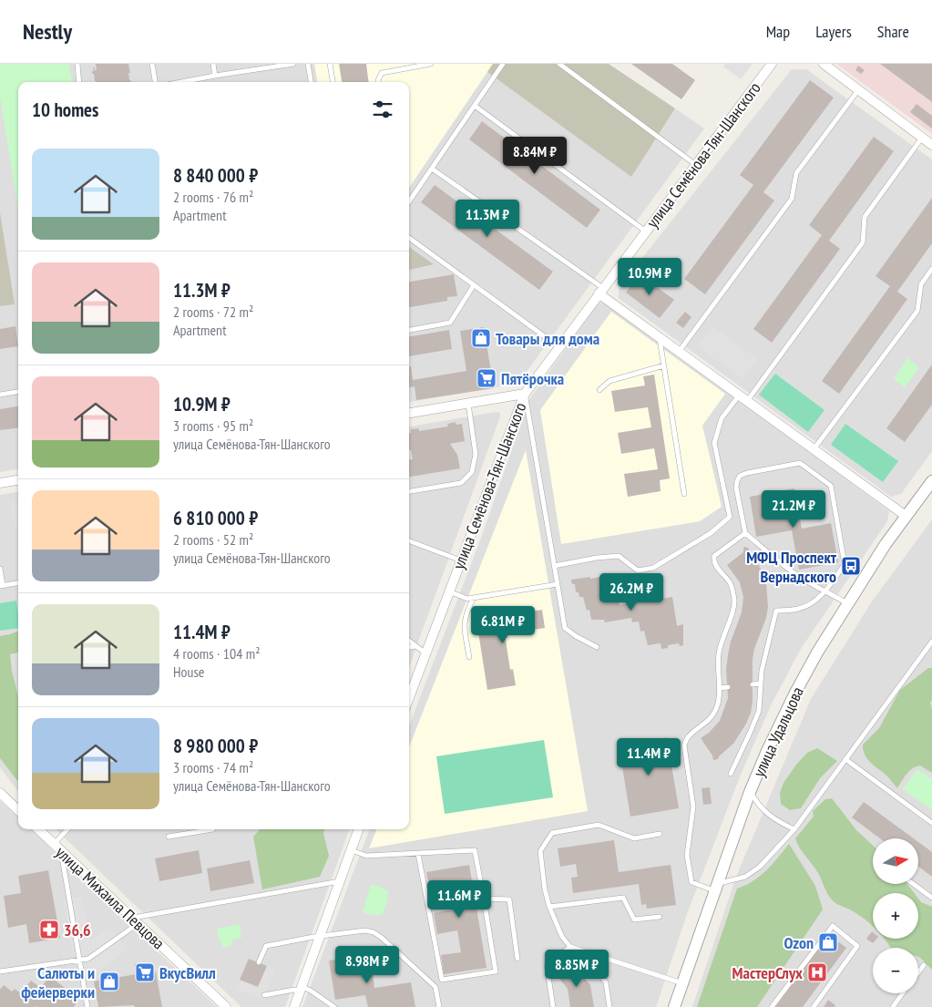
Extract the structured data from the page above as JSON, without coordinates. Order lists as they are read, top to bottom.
{
  "streets": {
    "street": ["улица Семёнова-Тян-Шанского", "улица Удальцова", "улица Михаила Певцова"]
  },
  "places": {
    "shop": ["Товары для дома", "Ozon", "Салюты и фейерверки"],
    "supermarket": ["Пятёрочка", "ВкусВилл"],
    "bus stop": ["МФЦ Проспект Вернадского"],
    "pharmacy": ["36,6"],
    "hospital": ["МастерСлух"]
  },
  "north": "right",
  "page": {
    "header": "Nestly",
    "nav": ["Map", "Layers", "Share"],
    "heading": "10 homes",
    "price": [
      "8.84M ₽",
      "11.3M ₽",
      "10.9M ₽",
      "21.2M ₽",
      "26.2M ₽",
      "6.81M ₽",
      "11.4M ₽",
      "11.6M ₽",
      "8.98M ₽",
      "8.85M ₽"
    ],
    "list": [
      {
        "name": "8 840 000 ₽",
        "note": "2 rooms · 76 m² · Apartment"
      },
      {
        "name": "11.3M ₽",
        "note": "2 rooms · 72 m² · Apartment"
      },
      {
        "name": "10.9M ₽",
        "note": "3 rooms · 95 m² · улица Семёнова-Тян-Шанского"
      },
      {
        "name": "6 810 000 ₽",
        "note": "2 rooms · 52 m² · улица Семёнова-Тян-Шанского"
      },
      {
        "name": "11.4M ₽",
        "note": "4 rooms · 104 m² · House"
      },
      {
        "name": "8 980 000 ₽",
        "note": "3 rooms · 74 m² · улица Семёнова-Тян-Шанского"
      }
    ],
    "map_buttons": ["+", "−"]
  }
}
